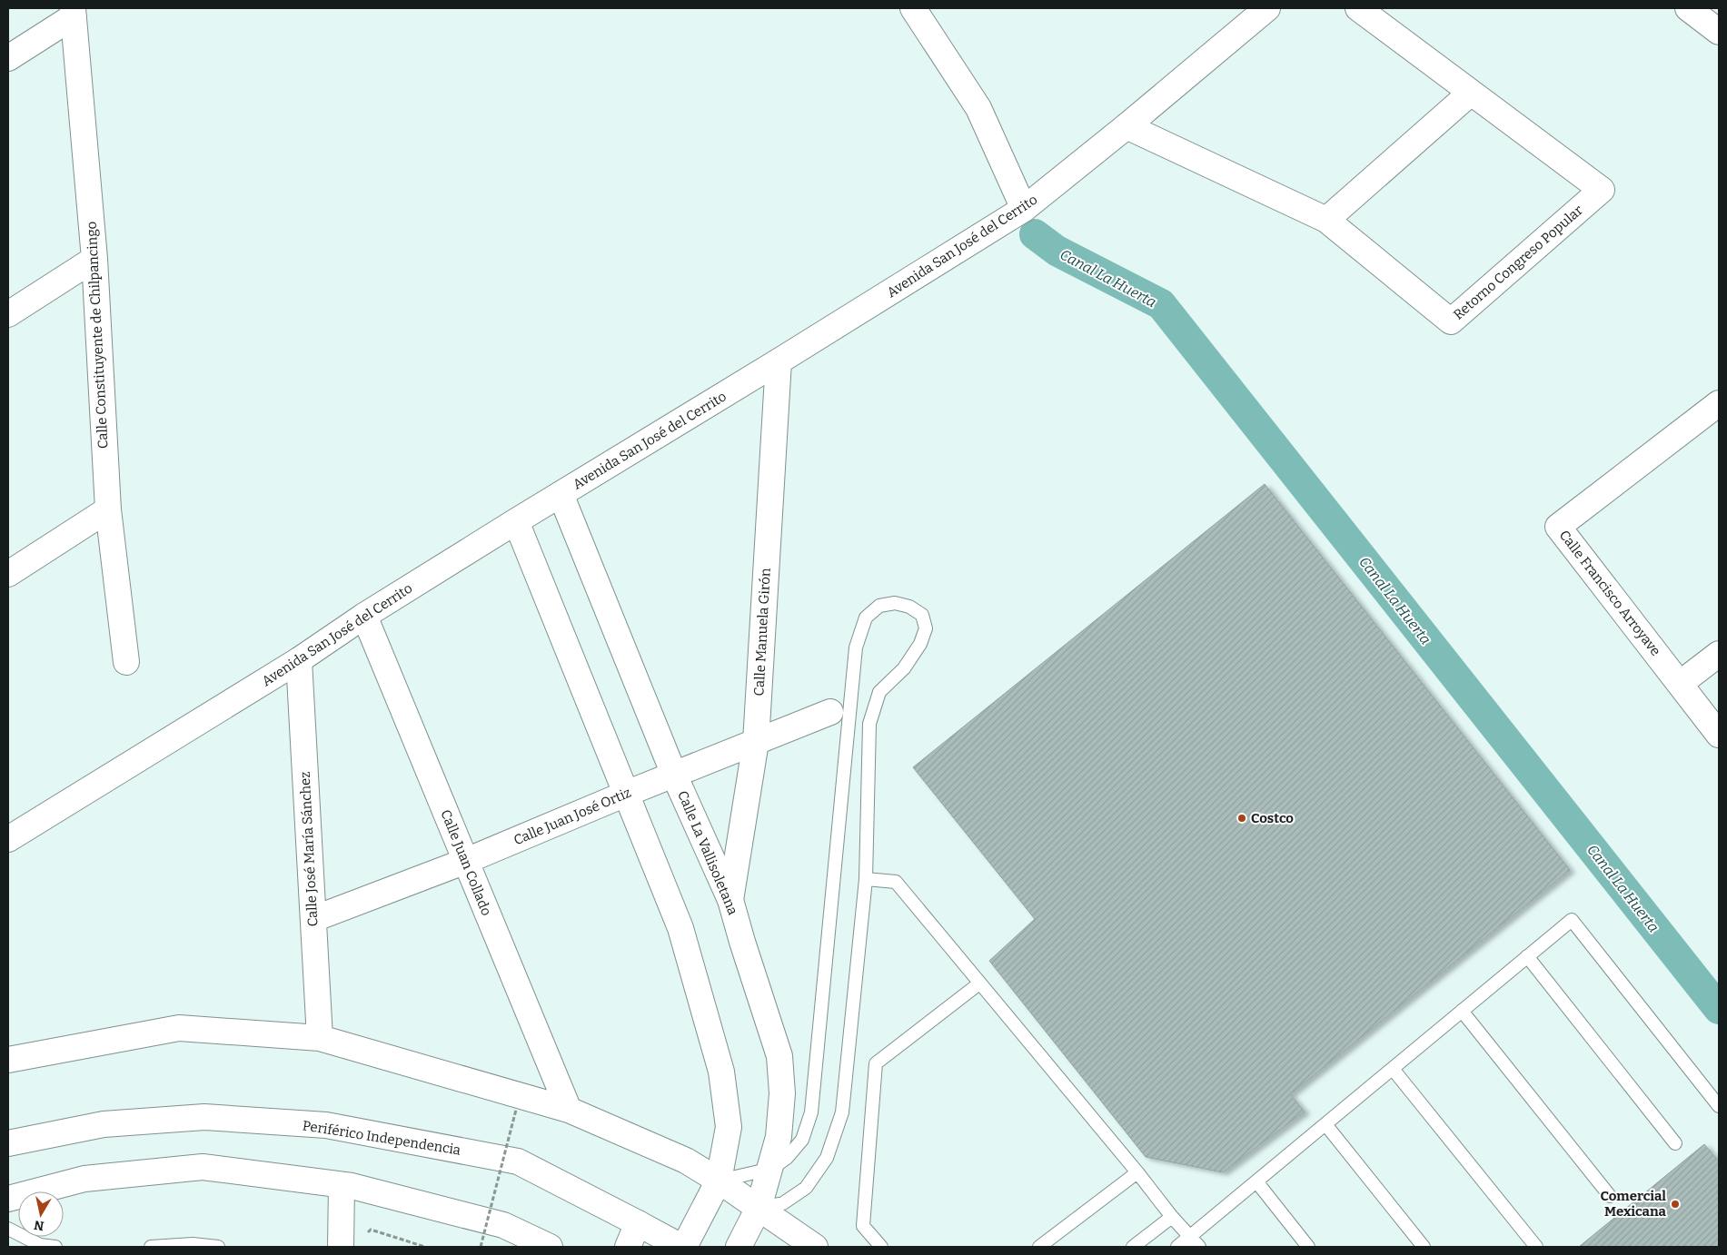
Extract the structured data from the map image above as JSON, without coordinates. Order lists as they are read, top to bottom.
{
  "streets": {
    "main road": [
      "Avenida San José del Cerrito",
      "Retorno Congreso Popular",
      "Calle Constituyente de Chilpancingo",
      "Calle Francisco Arroyave",
      "Calle Manuela Girón",
      "Calle Juan José Ortiz",
      "Calle José María Sánchez",
      "Calle La Vallisoletana",
      "Calle Juan Collado",
      "Periférico Independencia"
    ]
  },
  "crossings": [
    ["Avenida San José del Cerrito", "Retorno Congreso Popular"],
    ["Avenida San José del Cerrito", "Calle Manuela Girón"],
    ["Avenida San José del Cerrito", "Calle José María Sánchez"],
    ["Avenida San José del Cerrito", "Calle La Vallisoletana"],
    ["Avenida San José del Cerrito", "Calle Juan Collado"],
    ["Calle Manuela Girón", "Calle Juan José Ortiz"],
    ["Calle Manuela Girón", "Calle La Vallisoletana"],
    ["Calle Juan José Ortiz", "Calle José María Sánchez"],
    ["Calle Juan José Ortiz", "Calle La Vallisoletana"],
    ["Calle Juan José Ortiz", "Calle Juan Collado"]
  ],
  "water": ["Canal La Huerta"],
  "places": ["Costco", "Comercial Mexicana"],
  "north": "bottom"
}
